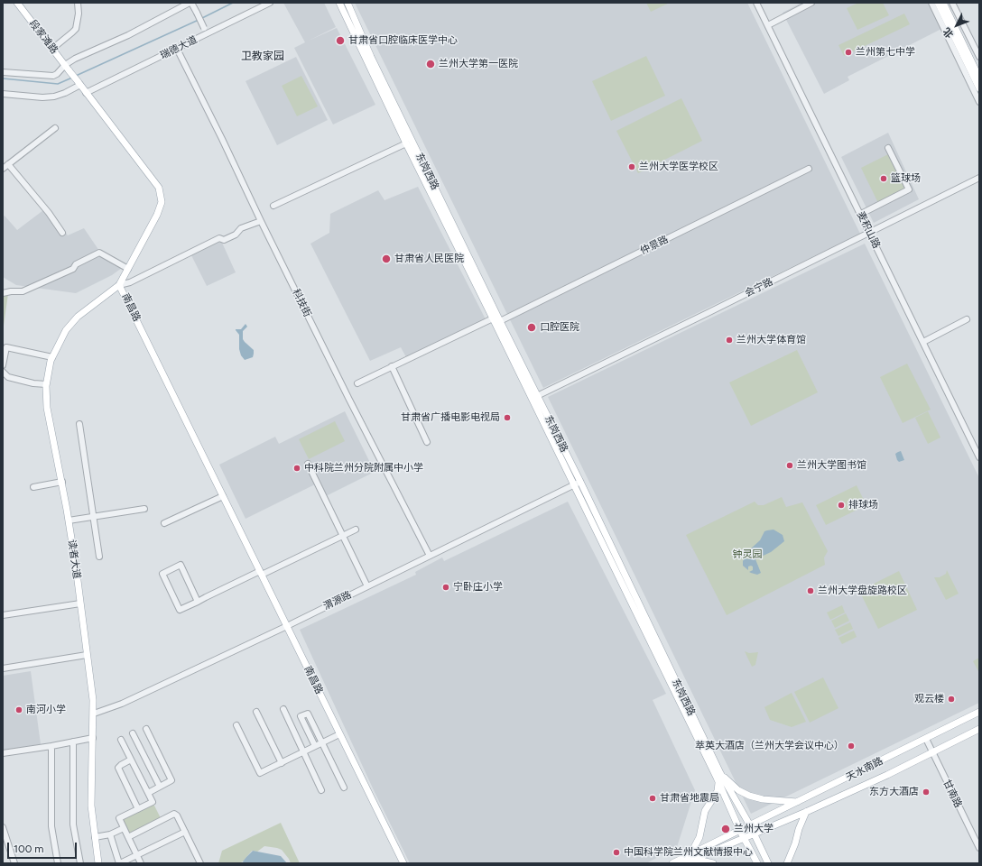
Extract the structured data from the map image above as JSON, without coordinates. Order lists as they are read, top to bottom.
{
  "streets": {
    "main road": [
      "段家滩路",
      "东岗西路",
      "南昌路",
      "读者大道",
      "天水南路"
    ],
    "street": [
      "瑞德大道",
      "麦积山路",
      "仲景路",
      "会宁路",
      "科技街",
      "渭源路",
      "甘南路"
    ]
  },
  "crossings": [
    ["段家滩路", "南昌路"],
    ["瑞德大道", "科技街"],
    ["瑞德大道", "南昌路"],
    ["东岗西路", "仲景路"],
    ["东岗西路", "会宁路"],
    ["东岗西路", "渭源路"],
    ["东岗西路", "天水南路"],
    ["麦积山路", "会宁路"],
    ["科技街", "渭源路"],
    ["南昌路", "读者大道"],
    ["南昌路", "渭源路"],
    ["读者大道", "渭源路"],
    ["天水南路", "甘南路"]
  ],
  "districts": ["卫教家园"],
  "parks": ["钟灵园"],
  "places": [
    "甘肃省口腔临床医学中心",
    "兰州第七中学",
    "兰州大学第一医院",
    "兰州大学医学校区",
    "篮球场",
    "甘肃省人民医院",
    "口腔医院",
    "兰州大学体育馆",
    "甘肃省广播电影电视局",
    "兰州大学图书馆",
    "中科院兰州分院附属中小学",
    "排球场",
    "宁卧庄小学",
    "兰州大学盘旋路校区",
    "观云楼",
    "南河小学",
    "萃英大酒店（兰州大学会议中心）",
    "东方大酒店",
    "甘肃省地震局",
    "兰州大学",
    "中国科学院兰州文献情报中心"
  ],
  "scale_bar": "100 m",
  "north": "bottom left"
}
